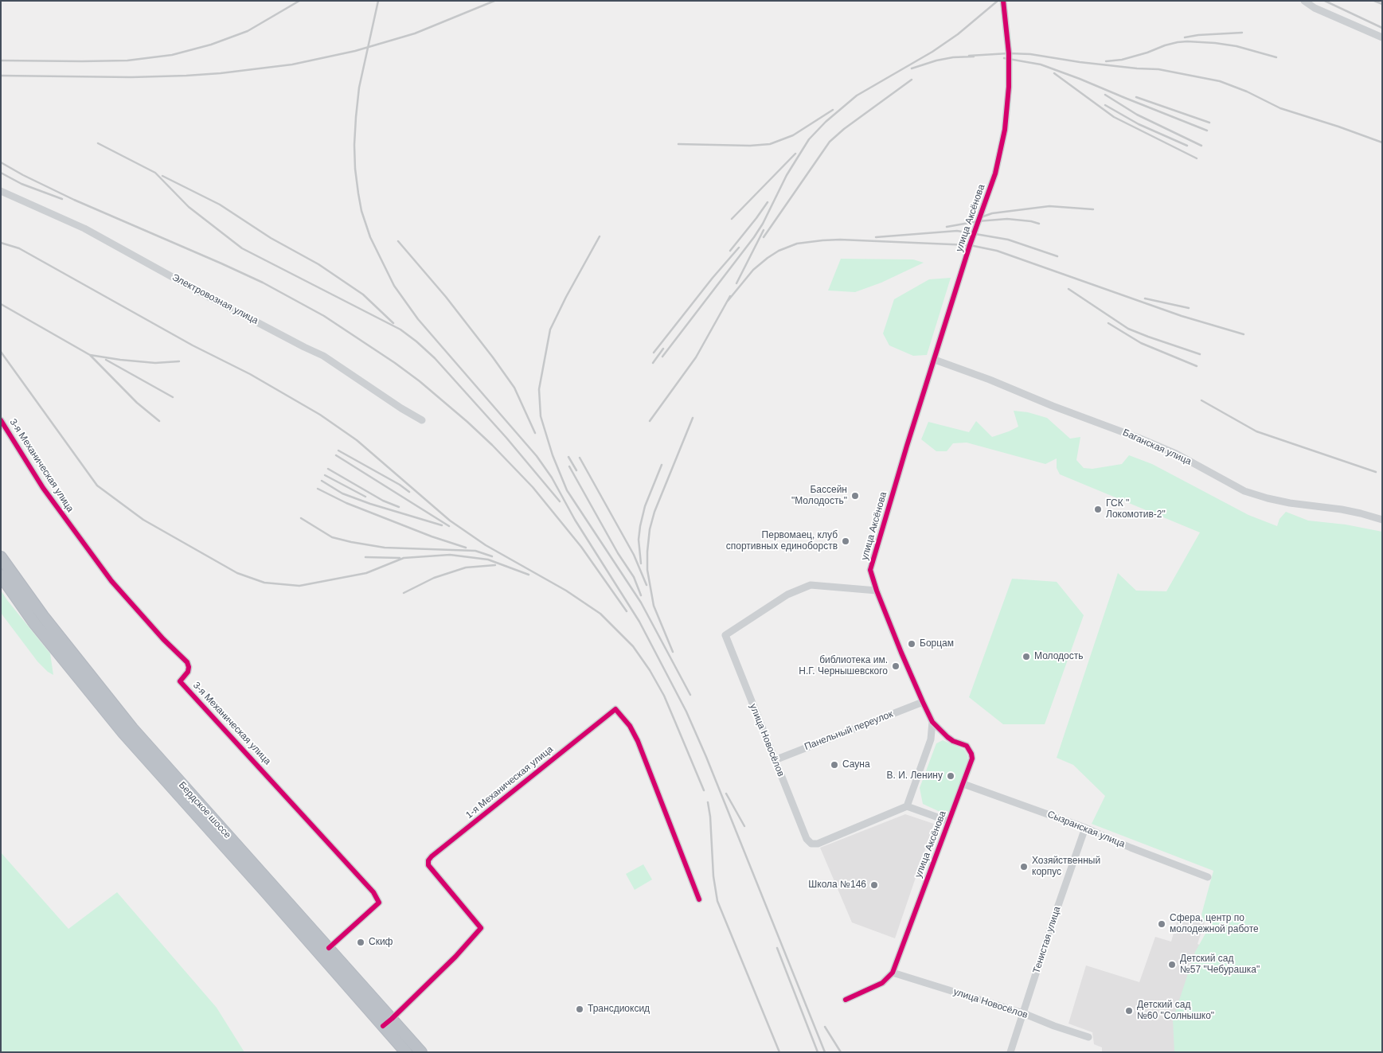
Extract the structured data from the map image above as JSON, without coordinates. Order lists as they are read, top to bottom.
{
  "streets": {
    "highway": ["Бердское шоссе"],
    "street": [
      "улица Аксёнова",
      "Электровозная улица",
      "Баганская улица",
      "3-я Механическая улица",
      "Панельный переулок",
      "улица Новосёлов",
      "1-я Механическая улица",
      "Сызранская улица",
      "Тенистая улица"
    ]
  },
  "crossings": [
    ["улица Аксёнова", "Баганская улица"],
    ["улица Аксёнова", "Панельный переулок"],
    ["улица Аксёнова", "улица Новосёлов"],
    ["улица Аксёнова", "Сызранская улица"],
    ["3-я Механическая улица", "Бердское шоссе"],
    ["Панельный переулок", "улица Новосёлов"],
    ["улица Новосёлов", "Тенистая улица"],
    ["1-я Механическая улица", "Бердское шоссе"],
    ["Сызранская улица", "Тенистая улица"]
  ],
  "places": [
    "Бассейн \"Молодость\"",
    "ГСК \" Локомотив-2\"",
    "Первомаец, клуб спортивных единоборств",
    "Борцам",
    "Молодость",
    "библиотека им. Н.Г. Чернышевского",
    "Сауна",
    "В. И. Ленину",
    "Хозяйственный корпус",
    "Школа №146",
    "Сфера, центр по молодежной работе",
    "Скиф",
    "Детский сад №57 \"Чебурашка\"",
    "Трансдиоксид",
    "Детский сад №60 \"Солнышко\""
  ]
}
